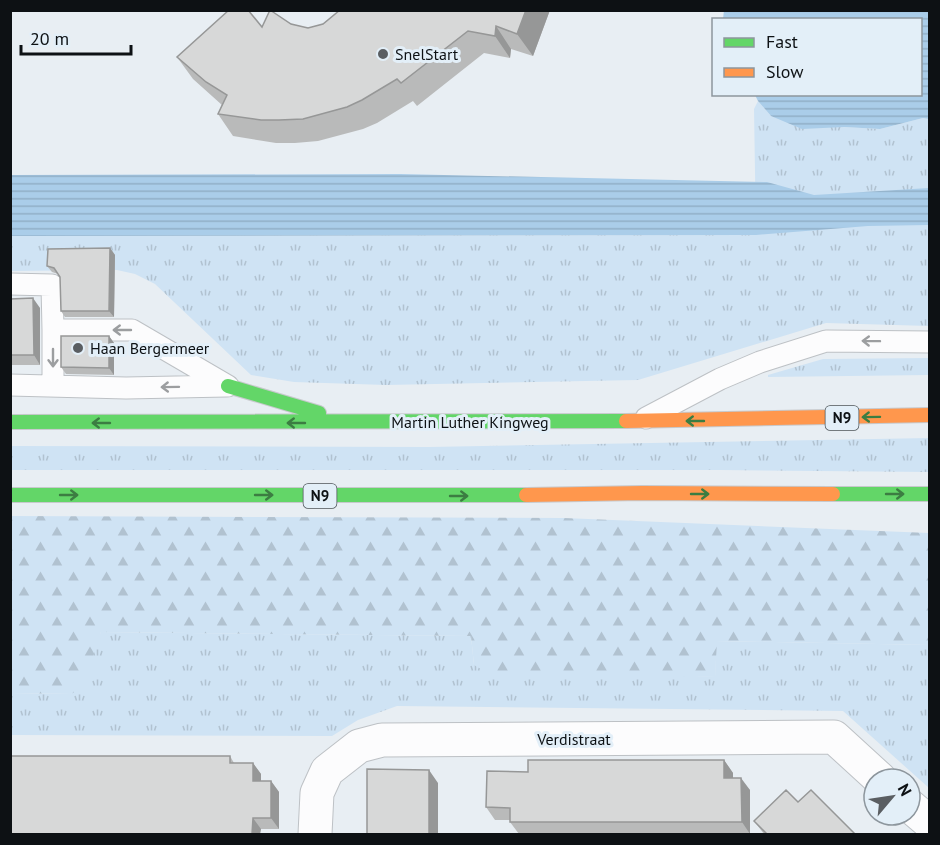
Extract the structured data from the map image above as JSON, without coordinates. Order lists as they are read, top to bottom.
{
  "streets": {
    "highway": ["N9", "Martin Luther Kingweg"],
    "street": ["Verdistraat"]
  },
  "crossings": [
    ["N9", "Martin Luther Kingweg"]
  ],
  "places": ["SnelStart", "Haan Bergermeer"],
  "legend": ["Fast", "Slow"],
  "scale_bar": "20 m",
  "north": "top right"
}
